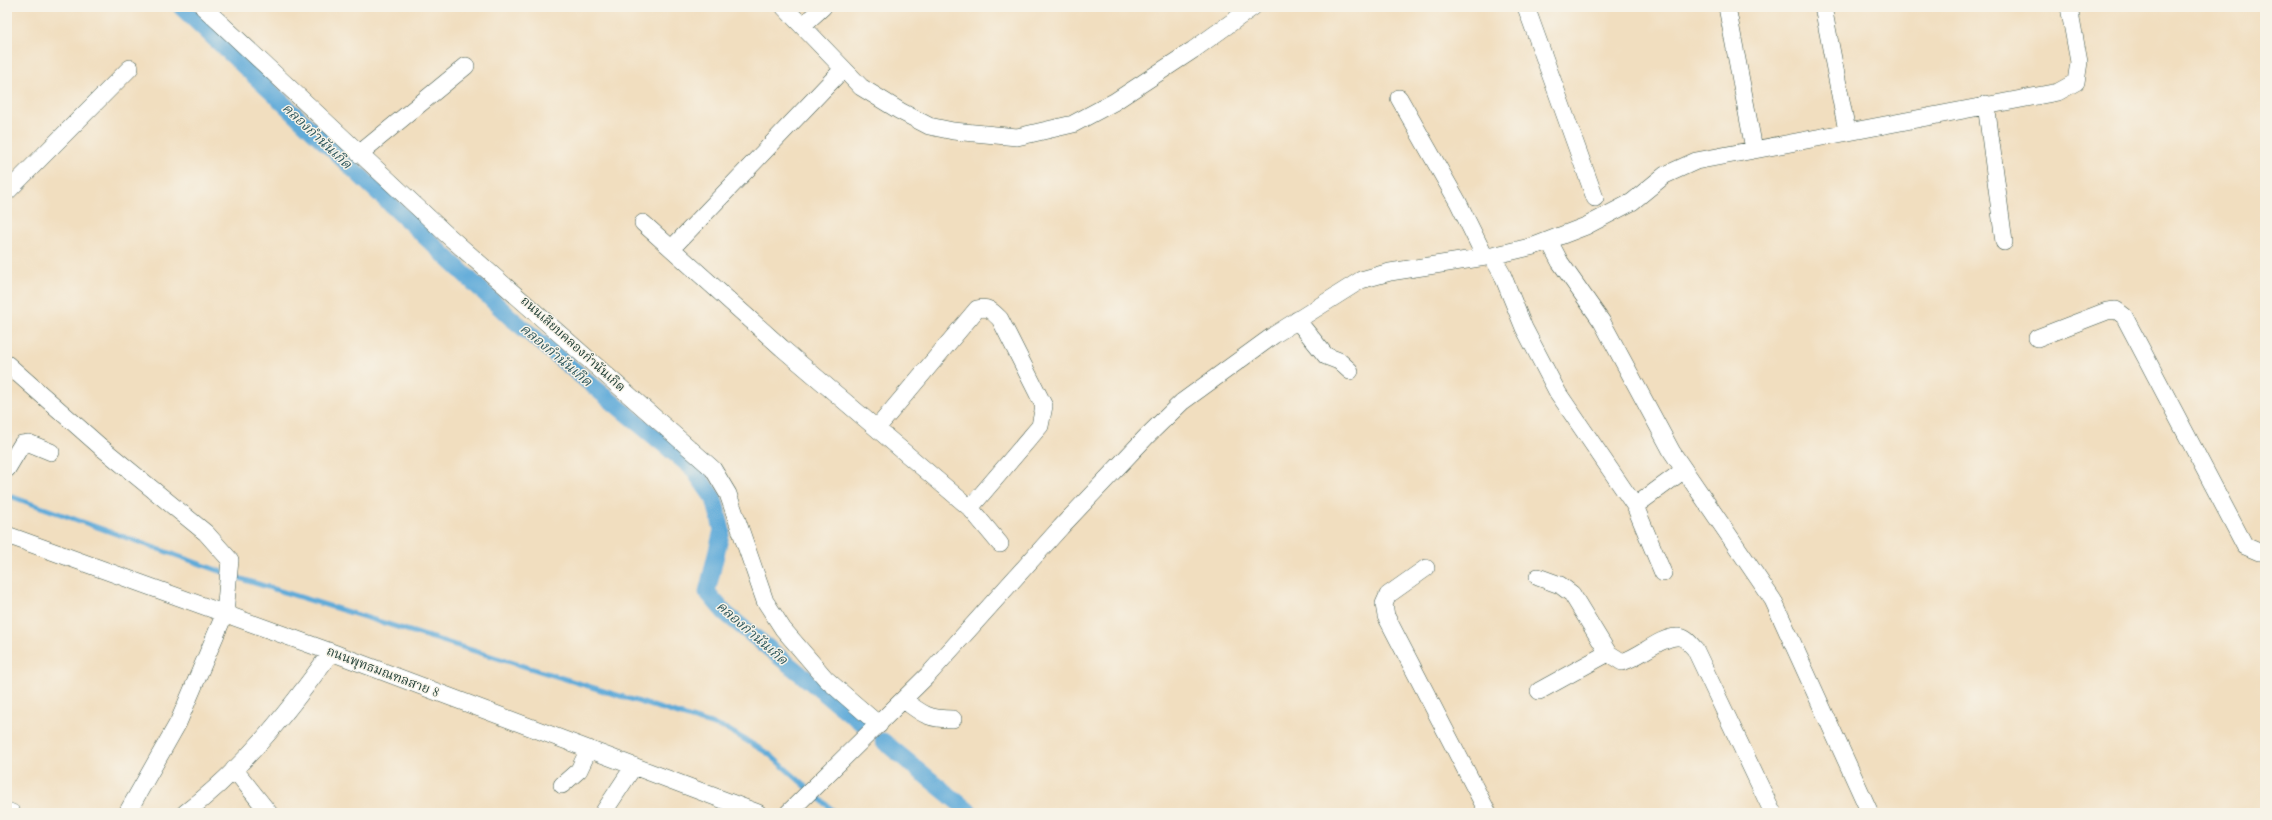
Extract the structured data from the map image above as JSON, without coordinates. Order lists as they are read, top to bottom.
{
  "streets": {
    "street": ["ถนนเลียบคลองกำนันเกิด", "ถนนพุทธมณฑลสาย 8"]
  },
  "water": ["คลองกำนันเกิด"]
}
